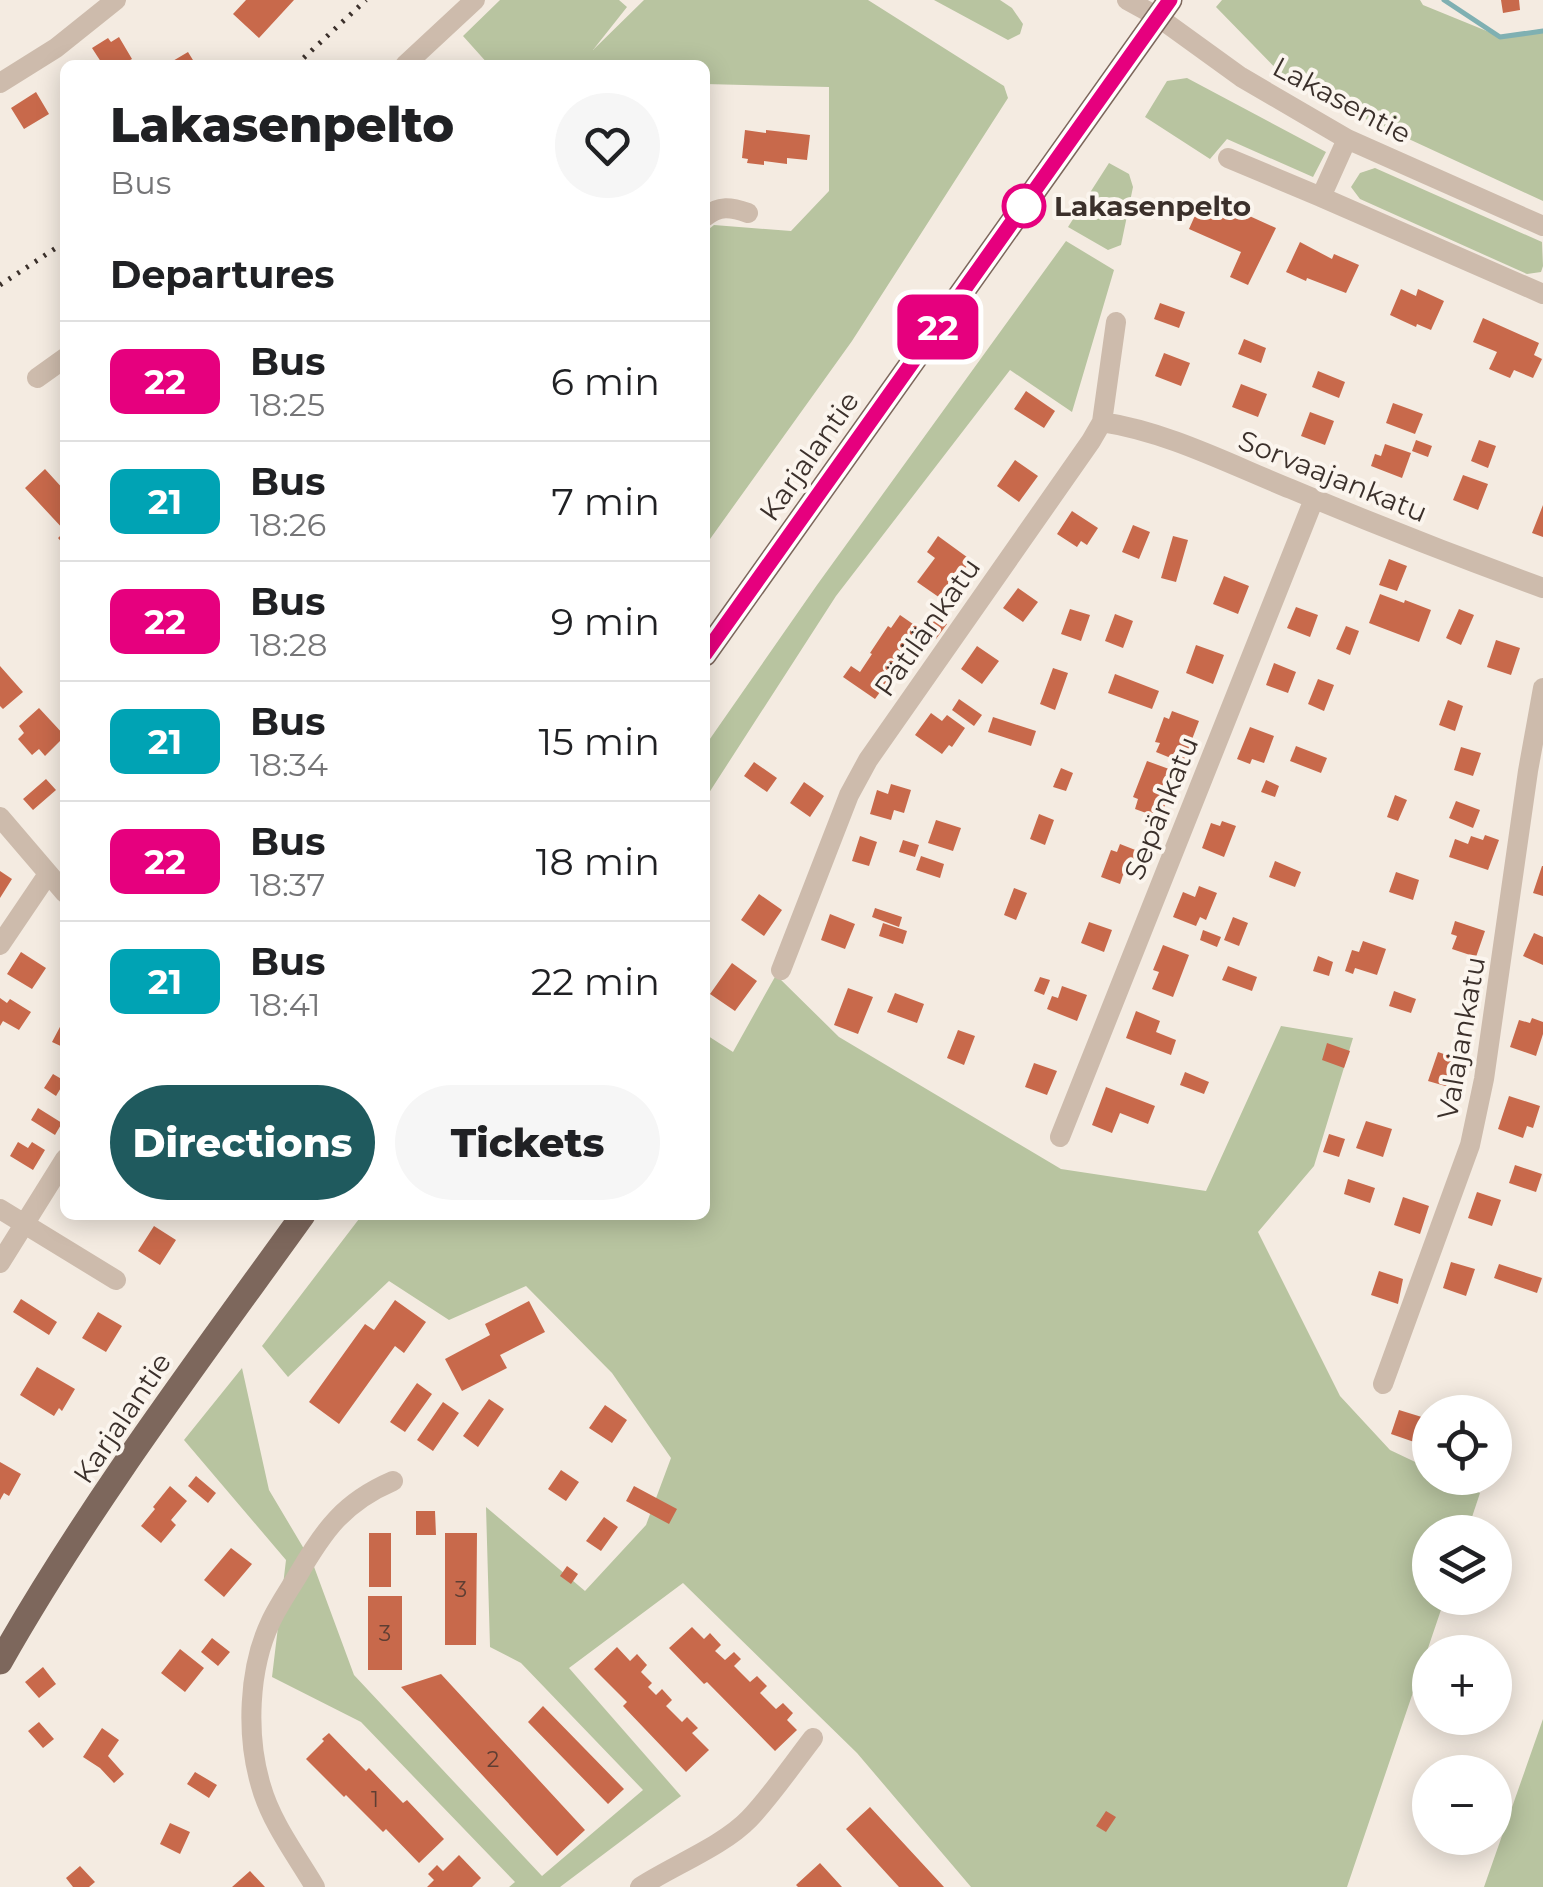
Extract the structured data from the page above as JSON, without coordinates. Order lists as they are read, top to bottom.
{
  "streets": {
    "main road": ["Karjalantie"],
    "street": [
      "Lakasentie",
      "Sorvaajankatu",
      "Pätilänkatu",
      "Sepänkatu",
      "Valajankatu"
    ]
  },
  "crossings": [
    ["Lakasentie", "Karjalantie"],
    ["Sorvaajankatu", "Pätilänkatu"],
    ["Sorvaajankatu", "Sepänkatu"]
  ],
  "places": ["Lakasenpelto"],
  "lines": ["bus line 22"],
  "house_numbers": [
    "3",
    "3",
    "2",
    "1"
  ],
  "page": {
    "on_map": "22",
    "heading": [
      ["Lakasenpelto", "Bus"],
      "Departures"
    ],
    "list": [
      {
        "mark": "22",
        "name": "Bus",
        "note": "18:25",
        "value": "6 min"
      },
      {
        "mark": "21",
        "name": "Bus",
        "note": "18:26",
        "value": "7 min"
      },
      {
        "mark": "22",
        "name": "Bus",
        "note": "18:28",
        "value": "9 min"
      },
      {
        "mark": "21",
        "name": "Bus",
        "note": "18:34",
        "value": "15 min"
      },
      {
        "mark": "22",
        "name": "Bus",
        "note": "18:37",
        "value": "18 min"
      },
      {
        "mark": "21",
        "name": "Bus",
        "note": "18:41",
        "value": "22 min"
      }
    ],
    "buttons": ["Directions", "Tickets"],
    "map_buttons": ["+", "−"]
  }
}
